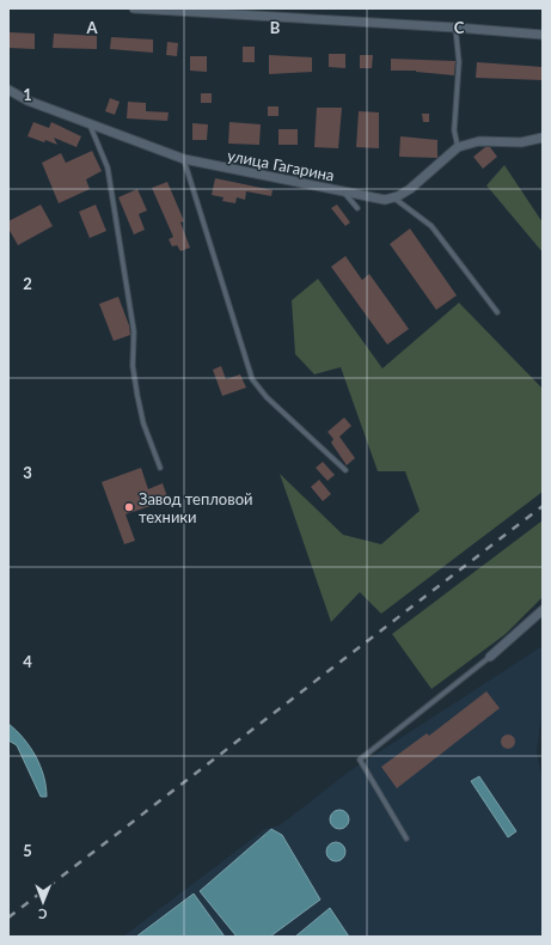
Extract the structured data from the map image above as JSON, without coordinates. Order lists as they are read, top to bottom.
{
  "streets": {
    "street": ["улица Гагарина"]
  },
  "places": ["Завод тепловой техники"],
  "north": "bottom",
  "grid": {
    "columns": ["A", "B", "C"],
    "rows": [
      "1",
      "2",
      "3",
      "4",
      "5"
    ]
  }
}
